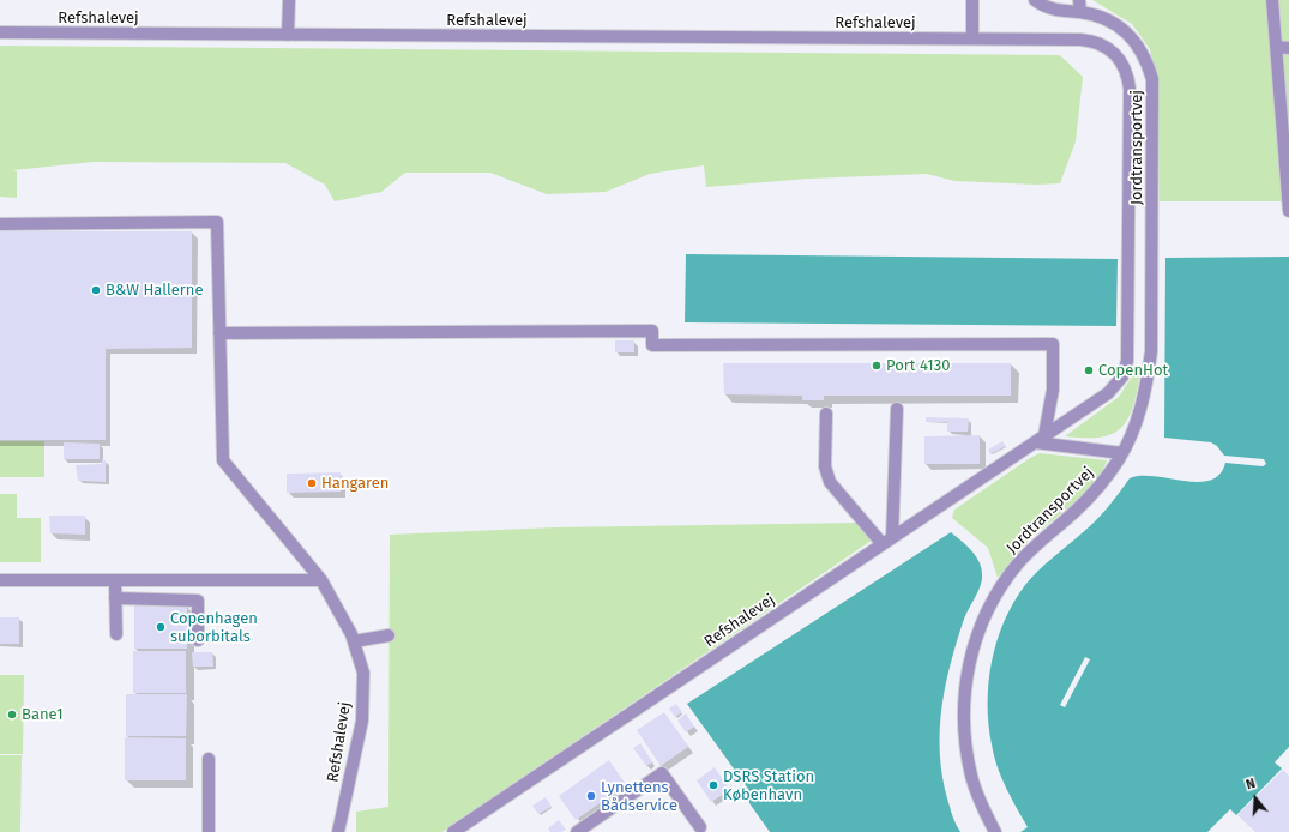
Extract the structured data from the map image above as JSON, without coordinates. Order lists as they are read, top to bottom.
{
  "streets": {
    "street": ["Refshalevej", "Jordtransportvej"]
  },
  "places": [
    "B&W Hallerne",
    "Port 4130",
    "CopenHot",
    "Hangaren",
    "Copenhagen suborbitals",
    "Bane1",
    "DSRS Station København",
    "Lynettens Bådservice"
  ],
  "north": "top"
}
